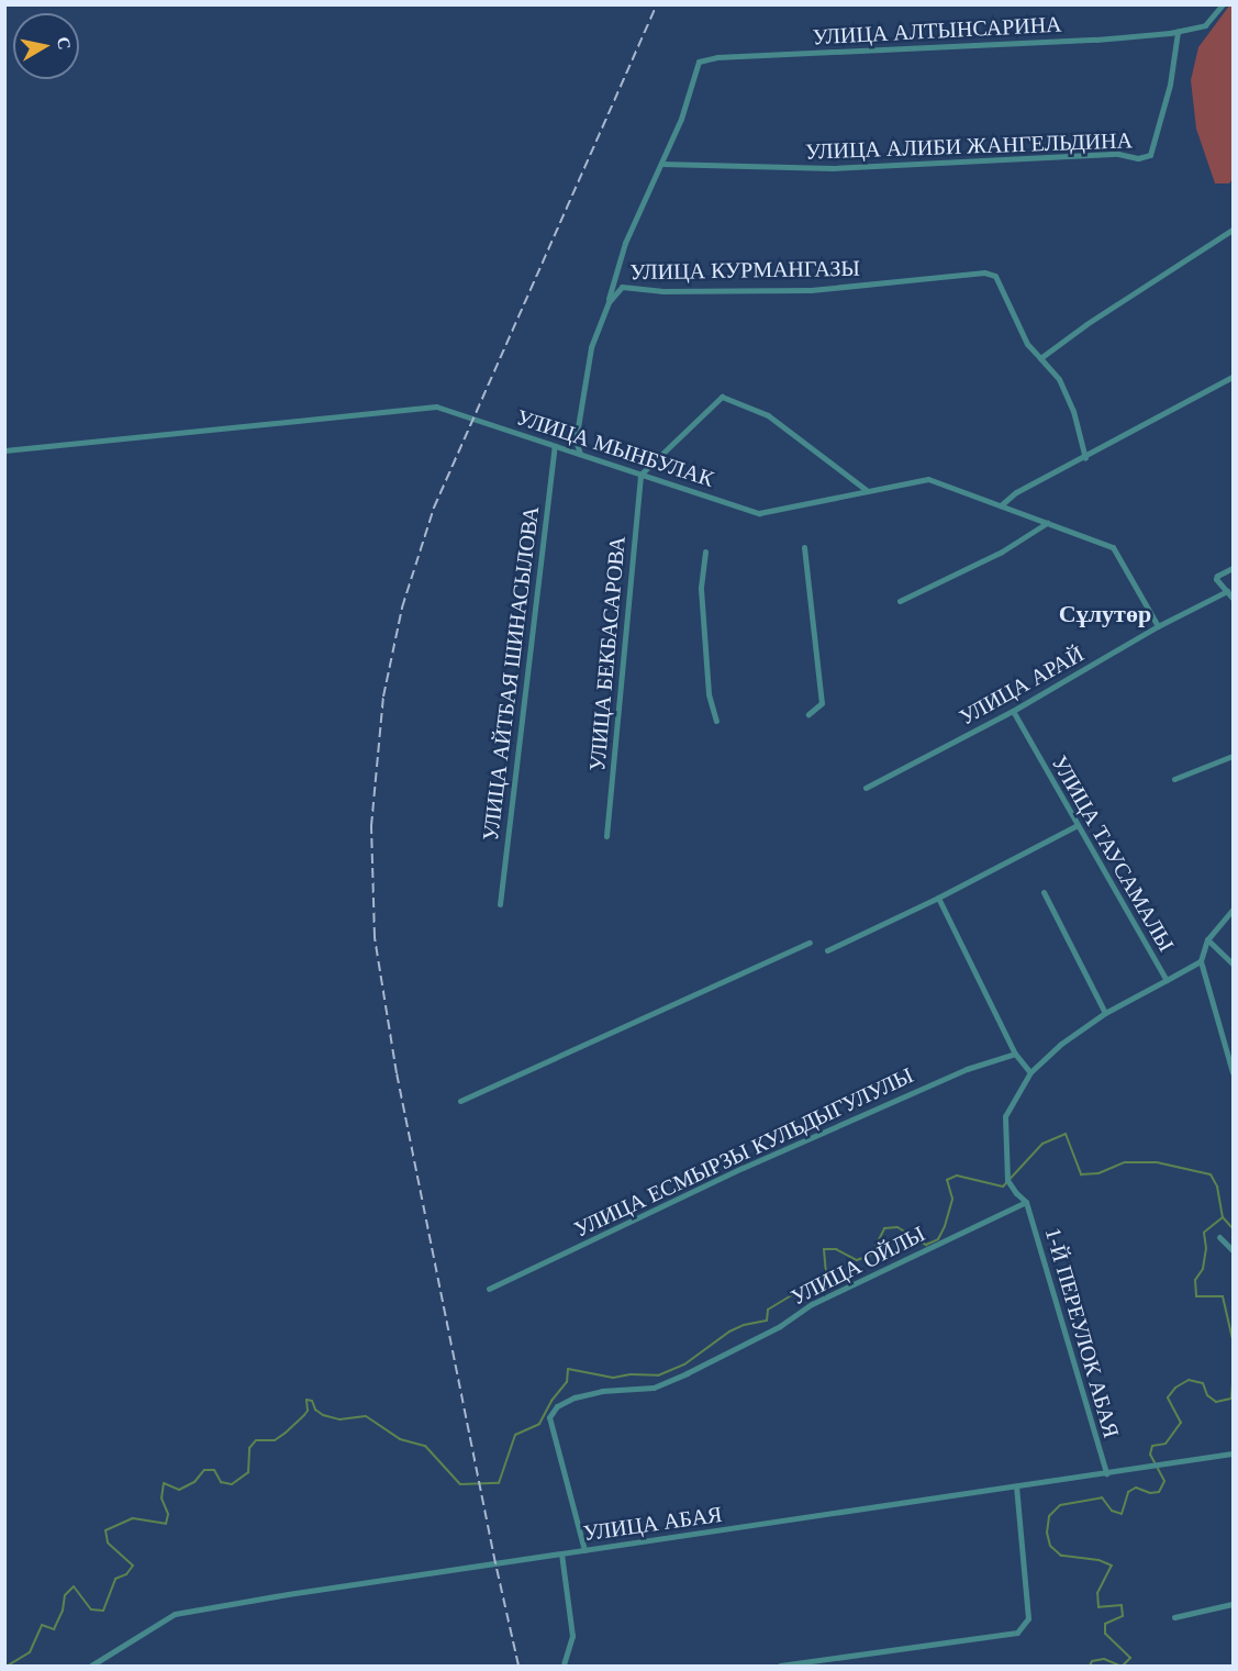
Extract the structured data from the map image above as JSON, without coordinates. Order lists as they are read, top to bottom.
{
  "streets": {
    "street": [
      "УЛИЦА АЛТЫНСАРИНА",
      "УЛИЦА АЛИБИ ЖАНГЕЛЬДИНА",
      "УЛИЦА КУРМАНГАЗЫ",
      "УЛИЦА МЫНБУЛАК",
      "УЛИЦА БЕКБАСАРОВА",
      "УЛИЦА АЙТБАЯ ШИНАСЫЛОВА",
      "УЛИЦА АРАЙ",
      "УЛИЦА ТАУСАМАЛЫ",
      "УЛИЦА ЕСМЫРЗЫ КУЛЬДЫГУЛУЛЫ",
      "УЛИЦА ОЙЛЫ",
      "1-Й ПЕРЕУЛОК АБАЯ",
      "УЛИЦА АБАЯ"
    ]
  },
  "crossings": [
    ["УЛИЦА АЛТЫНСАРИНА", "УЛИЦА АЛИБИ ЖАНГЕЛЬДИНА"],
    ["УЛИЦА КУРМАНГАЗЫ", "УЛИЦА МЫНБУЛАК"],
    ["УЛИЦА МЫНБУЛАК", "УЛИЦА БЕКБАСАРОВА"],
    ["УЛИЦА МЫНБУЛАК", "УЛИЦА АЙТБАЯ ШИНАСЫЛОВА"],
    ["УЛИЦА МЫНБУЛАК", "УЛИЦА АРАЙ"],
    ["УЛИЦА АРАЙ", "УЛИЦА ТАУСАМАЛЫ"],
    ["УЛИЦА ОЙЛЫ", "1-Й ПЕРЕУЛОК АБАЯ"],
    ["УЛИЦА ОЙЛЫ", "УЛИЦА АБАЯ"],
    ["1-Й ПЕРЕУЛОК АБАЯ", "УЛИЦА АБАЯ"]
  ],
  "districts": ["Сұлутөр"],
  "north": "right"
}
